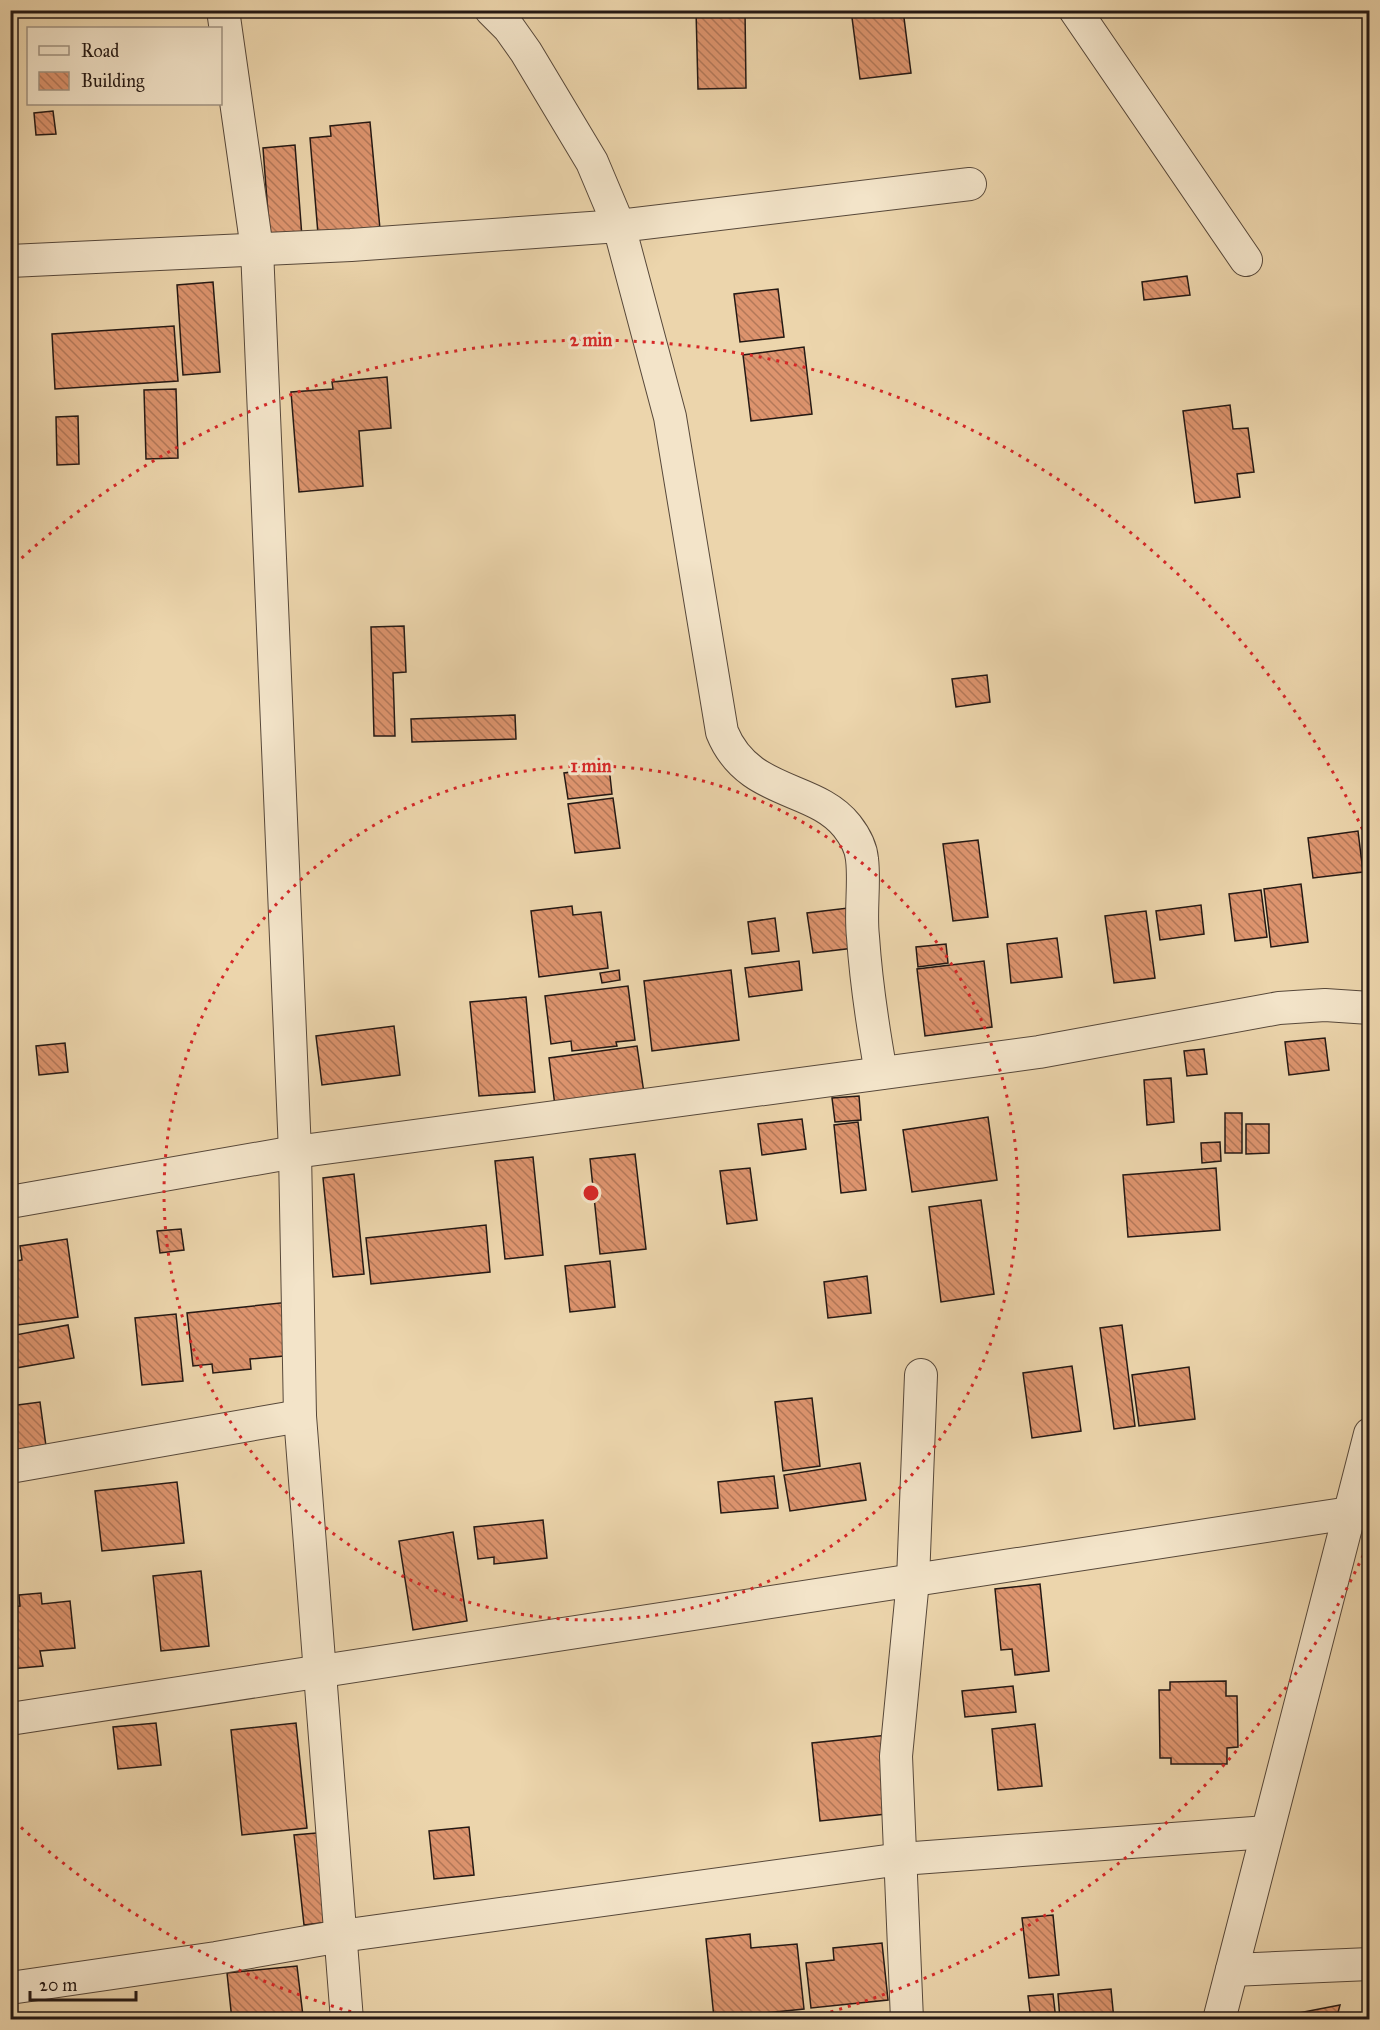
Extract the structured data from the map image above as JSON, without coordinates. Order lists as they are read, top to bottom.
{
  "legend": ["Road", "Building"],
  "scale_bar": "20 m",
  "rings": ["2 min", "1 min"]
}
